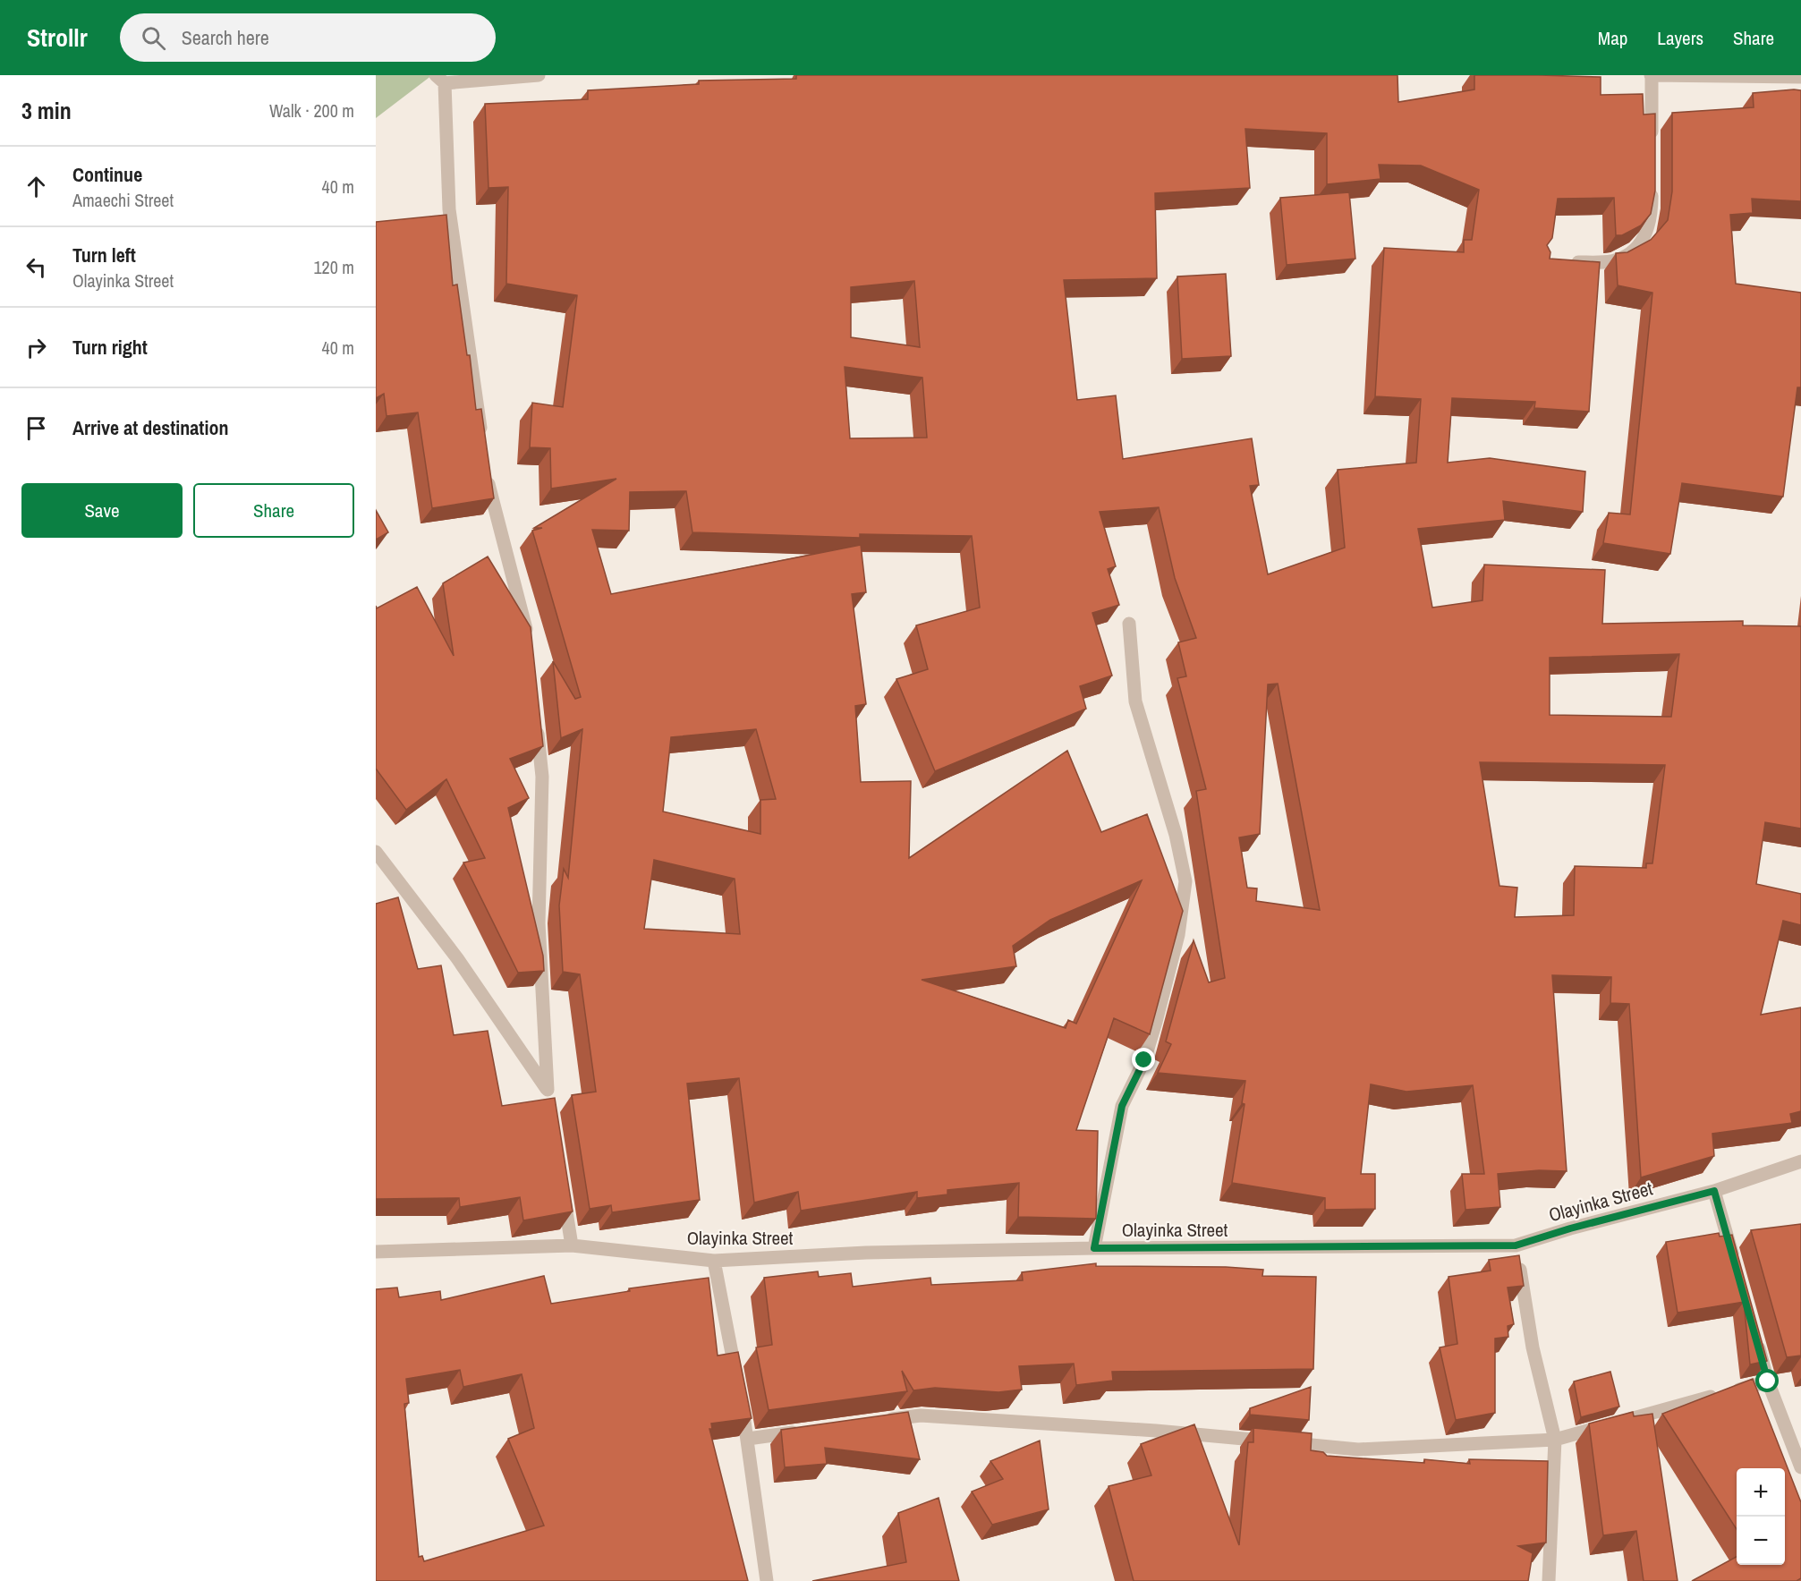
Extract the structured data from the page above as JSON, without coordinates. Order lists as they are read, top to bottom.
{
  "streets": {
    "street": ["Olayinka Street"]
  },
  "page": {
    "header": "Strollr",
    "search": "Search here",
    "nav": ["Map", "Layers", "Share"],
    "heading": ["3 min", "Walk · 200 m"],
    "list": [
      ["Continue", "Amaechi Street", "40 m"],
      ["Turn left", "Olayinka Street", "120 m"],
      ["Turn right", "40 m"],
      "Arrive at destination"
    ],
    "buttons": ["Save", "Share"],
    "map_buttons": ["+", "−"]
  }
}
